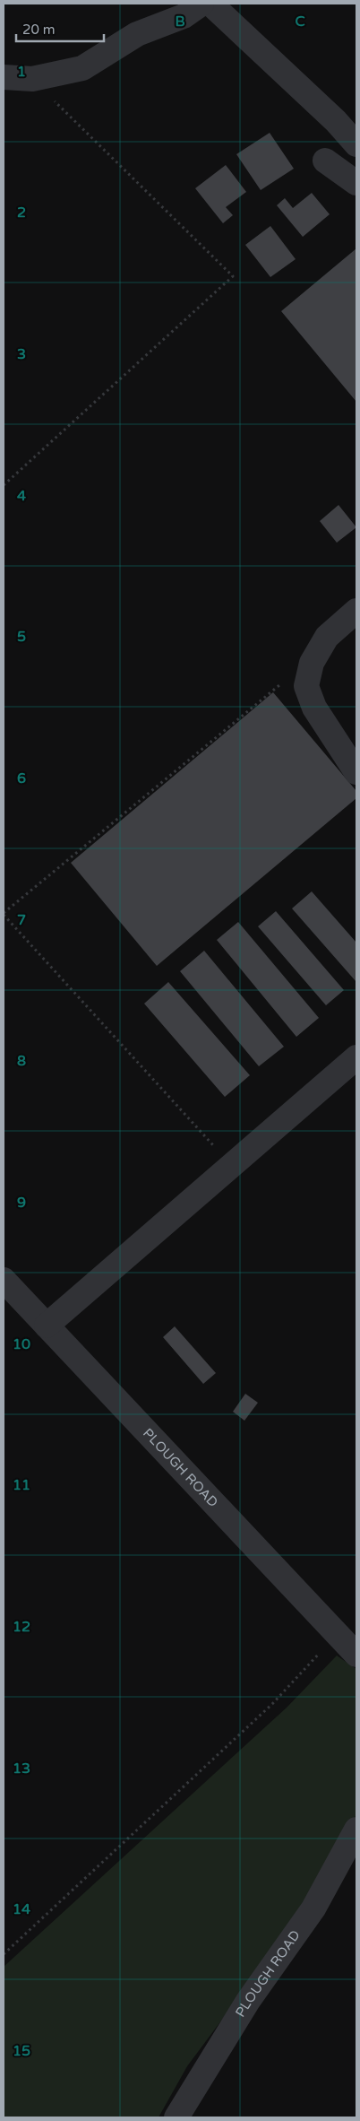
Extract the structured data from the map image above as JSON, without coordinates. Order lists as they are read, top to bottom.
{
  "streets": {
    "lane": ["PLOUGH ROAD"]
  },
  "scale_bar": "20 m",
  "grid": {
    "columns": ["B", "C"],
    "rows": [
      "1",
      "2",
      "3",
      "4",
      "5",
      "6",
      "7",
      "8",
      "9",
      "10",
      "11",
      "12",
      "13",
      "14",
      "15"
    ]
  }
}
